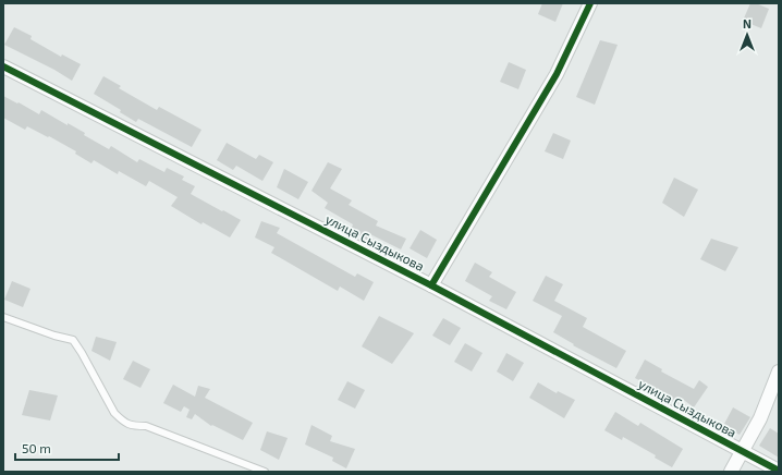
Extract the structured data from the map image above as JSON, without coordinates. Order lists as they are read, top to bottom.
{
  "streets": {
    "street": ["улица Сыздыкова"]
  },
  "scale_bar": "50 m",
  "north": "top"
}
